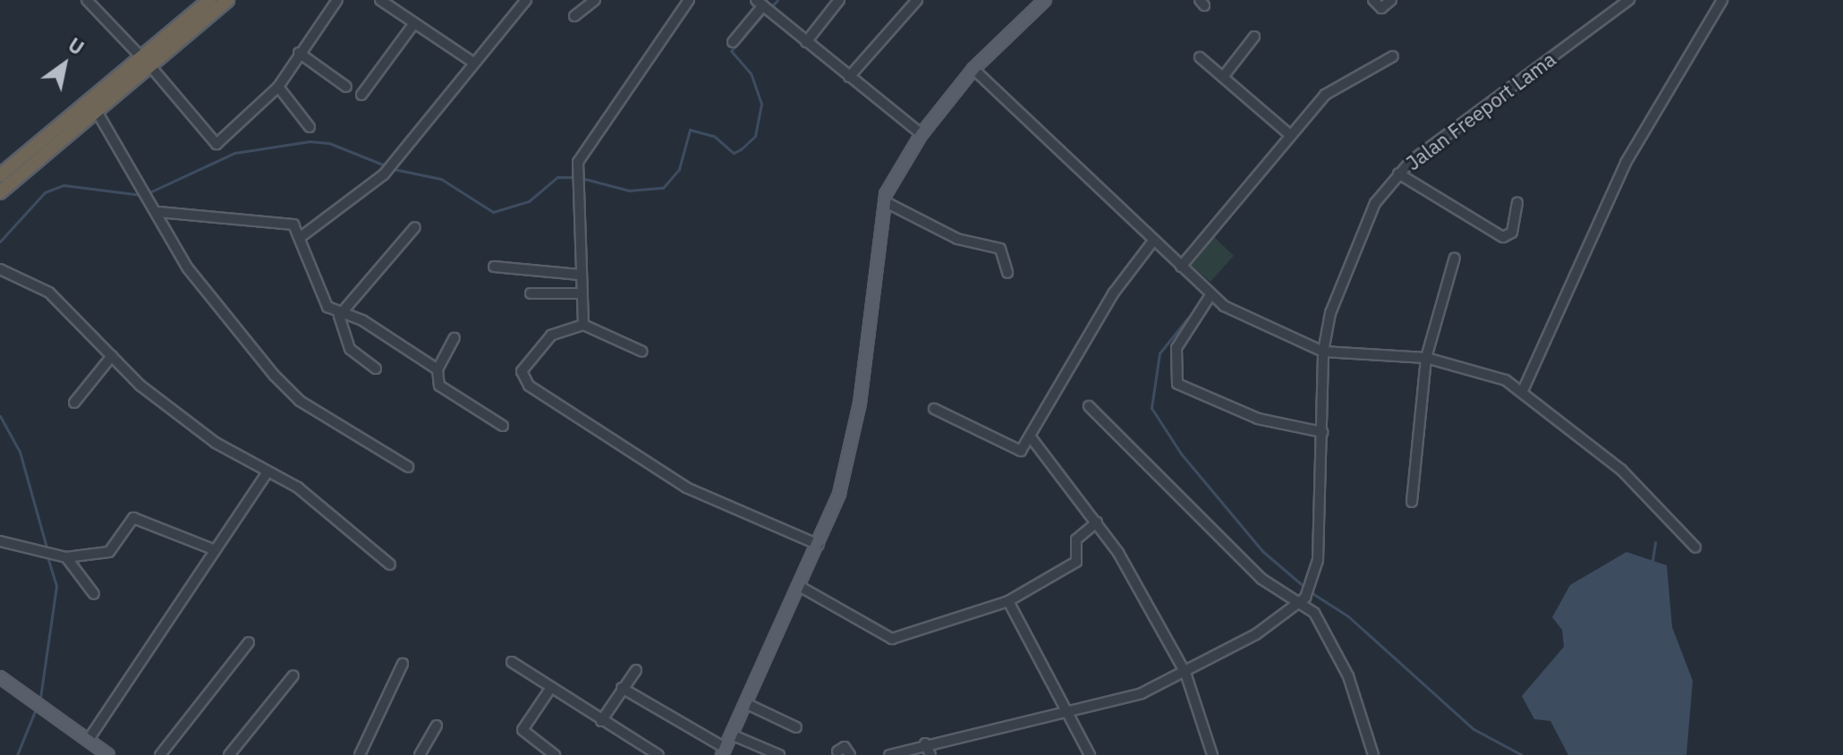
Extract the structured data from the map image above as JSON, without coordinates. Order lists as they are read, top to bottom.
{
  "streets": {
    "street": ["Jalan Freeport Lama"]
  },
  "north": "top right"
}
